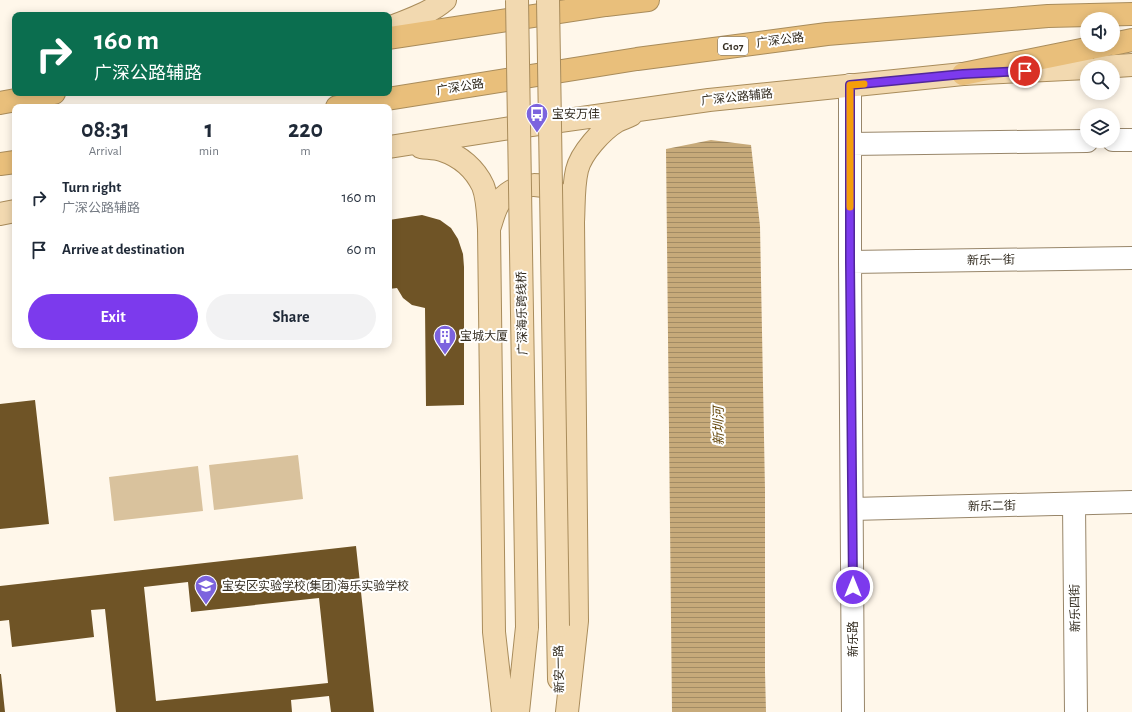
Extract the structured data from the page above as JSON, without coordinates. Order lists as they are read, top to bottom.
{
  "streets": {
    "highway": ["广深公路", "G107"],
    "main road": ["广深公路辅路", "广深海乐跨线桥", "新安一路"],
    "street": [
      "新乐一街",
      "新乐二街",
      "新乐四街",
      "新乐路"
    ]
  },
  "crossings": [
    ["广深公路辅路", "新乐路"],
    ["新乐一街", "新乐路"],
    ["新乐二街", "新乐四街"],
    ["新乐二街", "新乐路"]
  ],
  "water": ["新圳河"],
  "places": {
    "bus stop": ["宝安万佳"],
    "building": ["宝城大厦"],
    "school or university": ["宝安区实验学校(集团)海乐实验学校"]
  },
  "page": {
    "turn": ["160 m", "广深公路辅路"],
    "eta": [
      "08:31",
      "Arrival",
      "1",
      "min",
      "220",
      "m"
    ],
    "list": [
      {
        "name": "Turn right",
        "note": "广深公路辅路",
        "value": "160 m"
      },
      {
        "name": "Arrive at destination",
        "value": "60 m"
      }
    ],
    "buttons": ["Exit", "Share"]
  }
}
